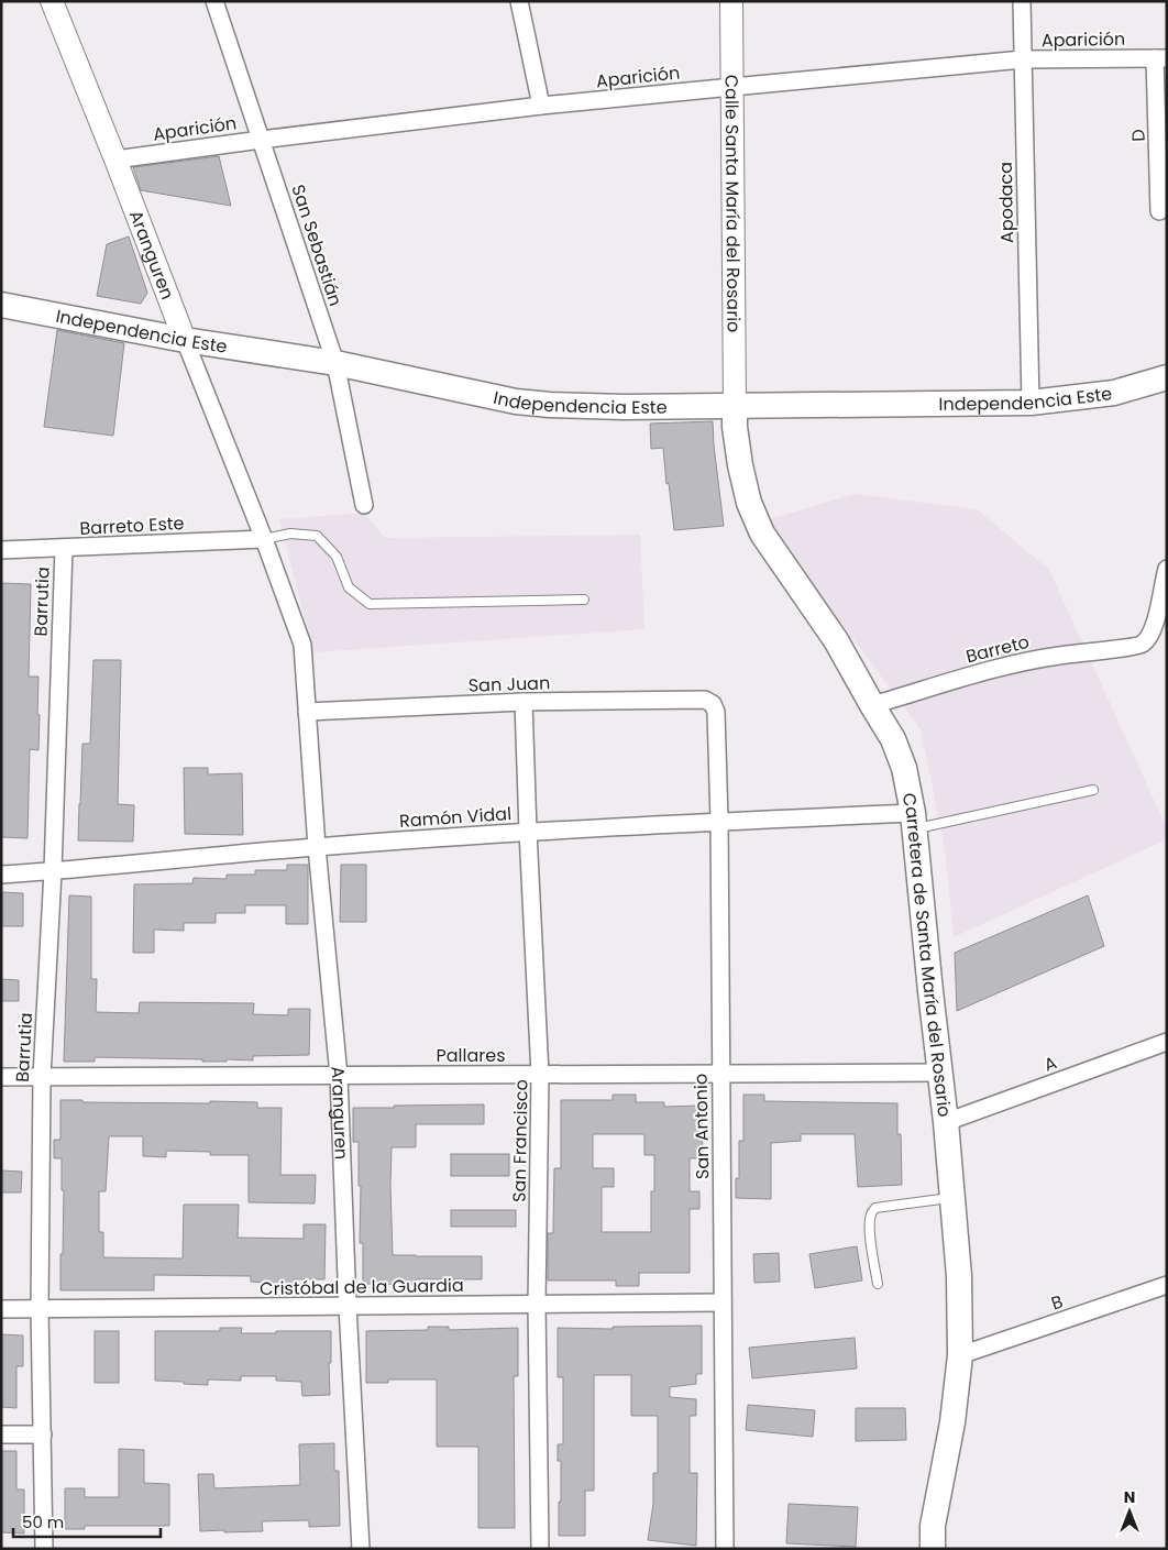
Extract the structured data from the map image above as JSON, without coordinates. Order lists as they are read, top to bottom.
{
  "streets": {
    "main road": ["Independencia Este", "Carretera de Santa María del Rosario"],
    "street": [
      "Aparición",
      "D",
      "Apodaca",
      "Calle Santa María del Rosario",
      "San Sebastián",
      "Aranguren",
      "Barreto Este",
      "Barrutia",
      "Barreto",
      "San Juan",
      "Ramón Vidal",
      "Pallares",
      "A",
      "San Antonio",
      "San Francisco",
      "Cristóbal de la Guardia",
      "B"
    ]
  },
  "crossings": [
    ["Aparición", "D"],
    ["Aparición", "Apodaca"],
    ["Aparición", "Calle Santa María del Rosario"],
    ["Aparición", "San Sebastián"],
    ["Aparición", "Aranguren"],
    ["Apodaca", "Independencia Este"],
    ["Calle Santa María del Rosario", "Independencia Este"],
    ["Calle Santa María del Rosario", "Carretera de Santa María del Rosario"],
    ["San Sebastián", "Independencia Este"],
    ["Aranguren", "Independencia Este"],
    ["Aranguren", "Barreto Este"],
    ["Aranguren", "San Juan"],
    ["Aranguren", "Ramón Vidal"],
    ["Aranguren", "Pallares"],
    ["Aranguren", "Cristóbal de la Guardia"],
    ["Independencia Este", "Carretera de Santa María del Rosario"],
    ["Barreto Este", "Barrutia"],
    ["Barrutia", "Ramón Vidal"],
    ["Barrutia", "Pallares"],
    ["Barrutia", "Cristóbal de la Guardia"],
    ["Barreto", "Carretera de Santa María del Rosario"],
    ["San Juan", "San Antonio"],
    ["San Juan", "San Francisco"],
    ["Ramón Vidal", "Carretera de Santa María del Rosario"],
    ["Ramón Vidal", "San Antonio"],
    ["Ramón Vidal", "San Francisco"],
    ["Carretera de Santa María del Rosario", "Pallares"],
    ["Carretera de Santa María del Rosario", "A"],
    ["Carretera de Santa María del Rosario", "B"],
    ["Pallares", "San Antonio"],
    ["Pallares", "San Francisco"],
    ["San Antonio", "Cristóbal de la Guardia"],
    ["San Francisco", "Cristóbal de la Guardia"]
  ],
  "scale_bar": "50 m",
  "north": "top"
}
